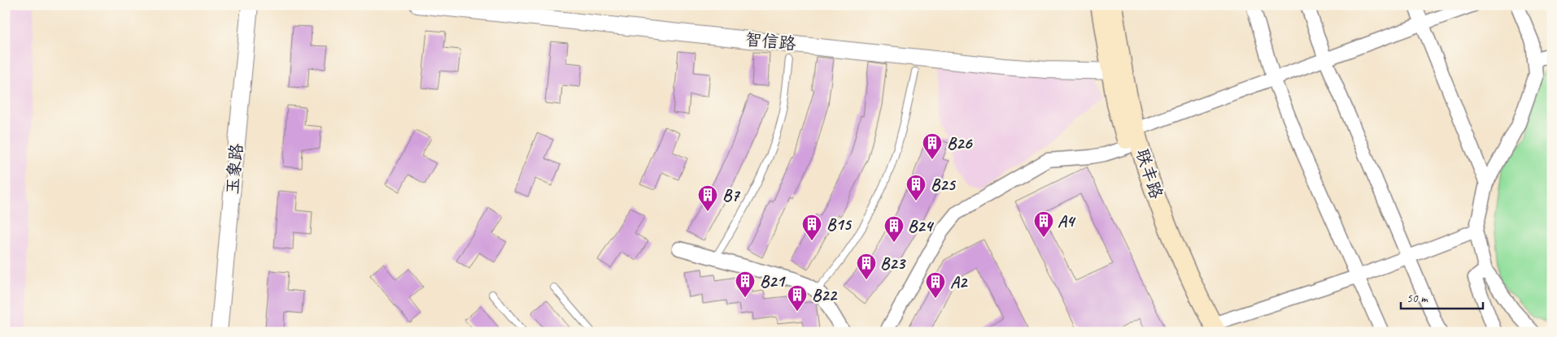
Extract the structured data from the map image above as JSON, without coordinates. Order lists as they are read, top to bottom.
{
  "streets": {
    "main road": ["联丰路"],
    "street": ["智信路", "玉象路"]
  },
  "crossings": [
    ["智信路", "联丰路"]
  ],
  "places": {
    "building": [
      "B26",
      "B25",
      "B7",
      "A4",
      "B15",
      "B24",
      "B23",
      "B21",
      "A2",
      "B22"
    ]
  },
  "scale_bar": "50 m"
}
